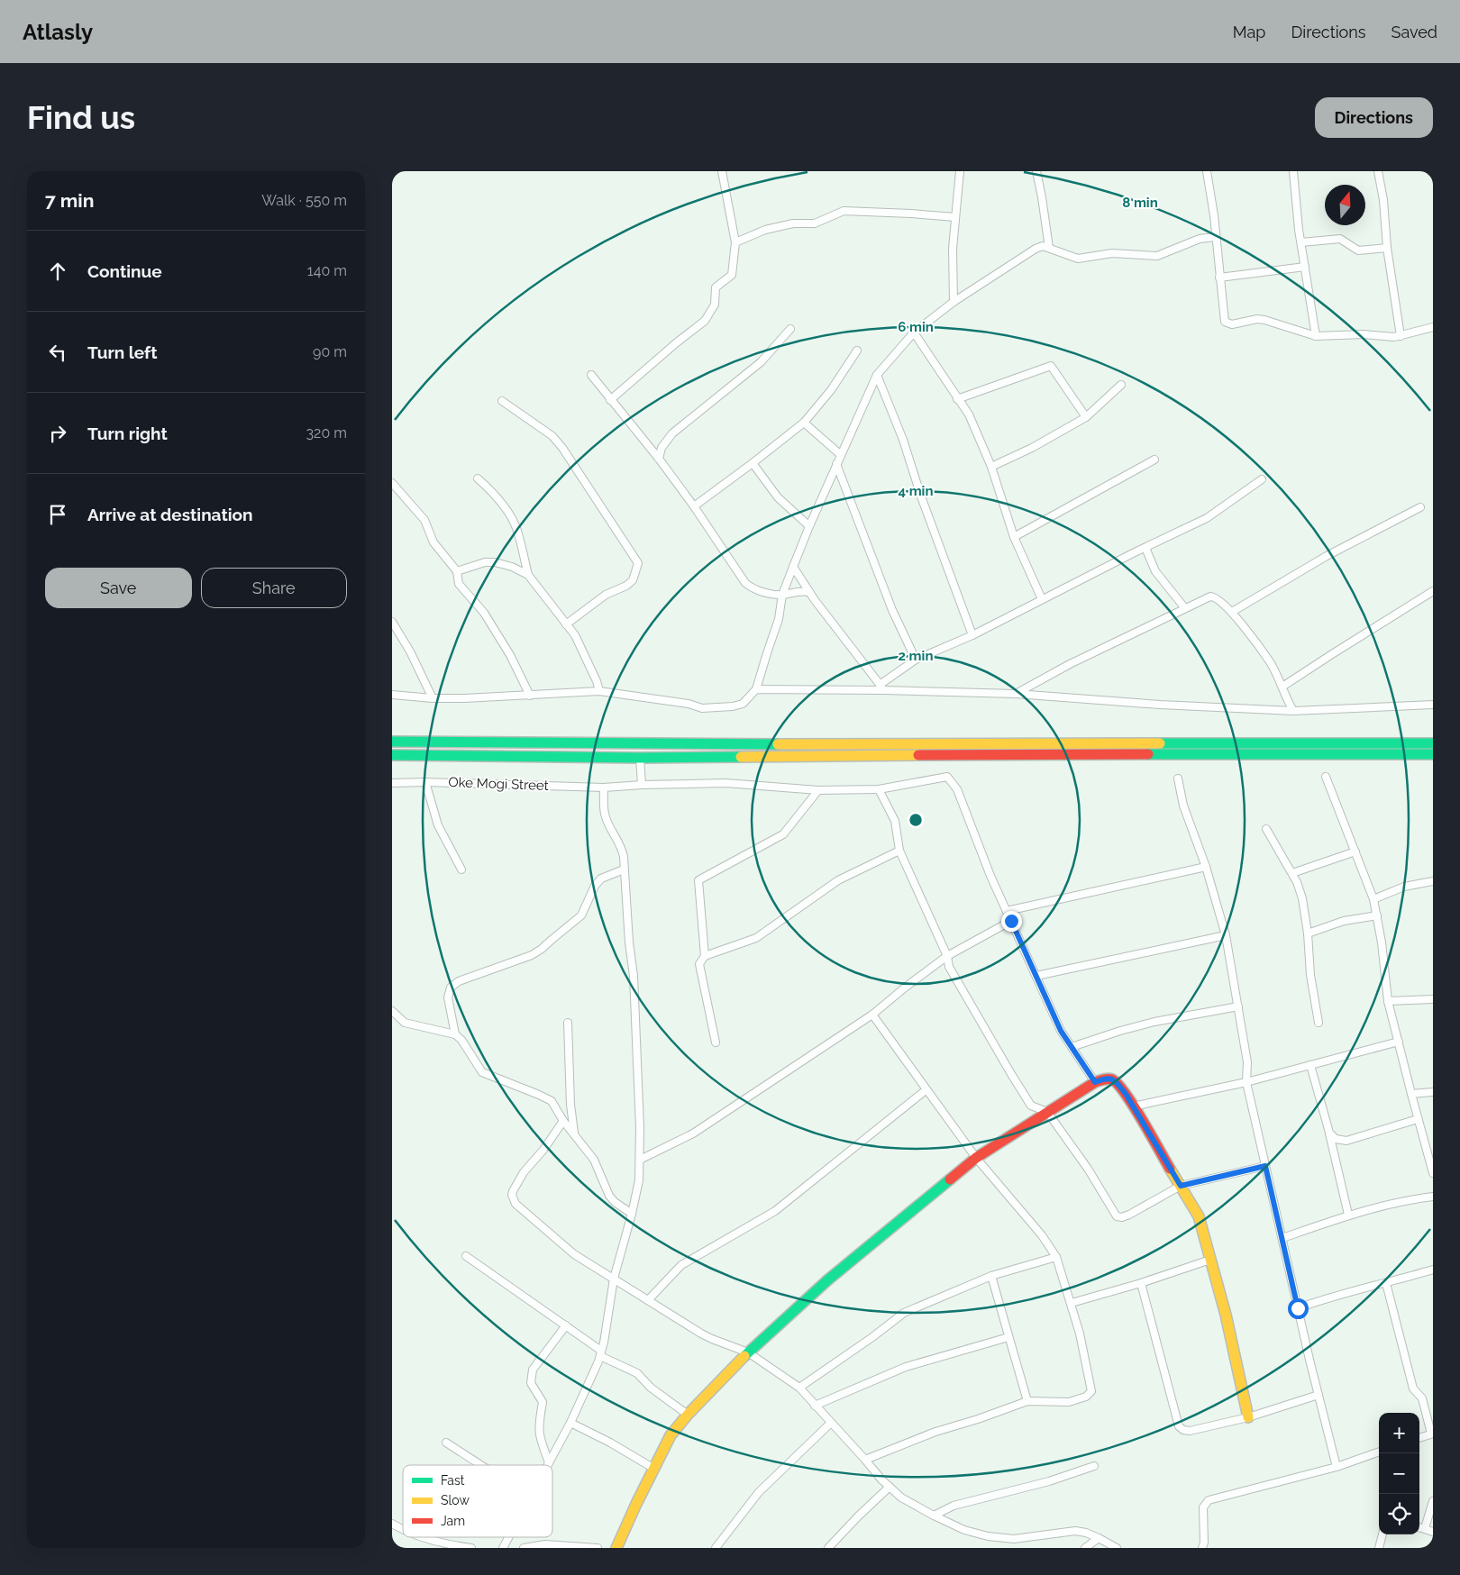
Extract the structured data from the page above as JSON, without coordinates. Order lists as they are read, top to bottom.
{
  "streets": {
    "street": ["Oke Mogi Street"]
  },
  "legend": ["Fast", "Slow", "Jam"],
  "north": "top",
  "page": {
    "header": "Atlasly",
    "nav": ["Map", "Directions", "Saved"],
    "buttons": [
      "Directions",
      ["Save", "Share"]
    ],
    "title": "Find us",
    "heading": ["7 min", "Walk · 550 m"],
    "list": [
      ["Continue", "140 m"],
      ["Turn left", "90 m"],
      ["Turn right", "320 m"],
      "Arrive at destination"
    ],
    "map_buttons": ["+", "−"]
  },
  "rings": [
    "8 min",
    "6 min",
    "4 min",
    "2 min"
  ]
}
